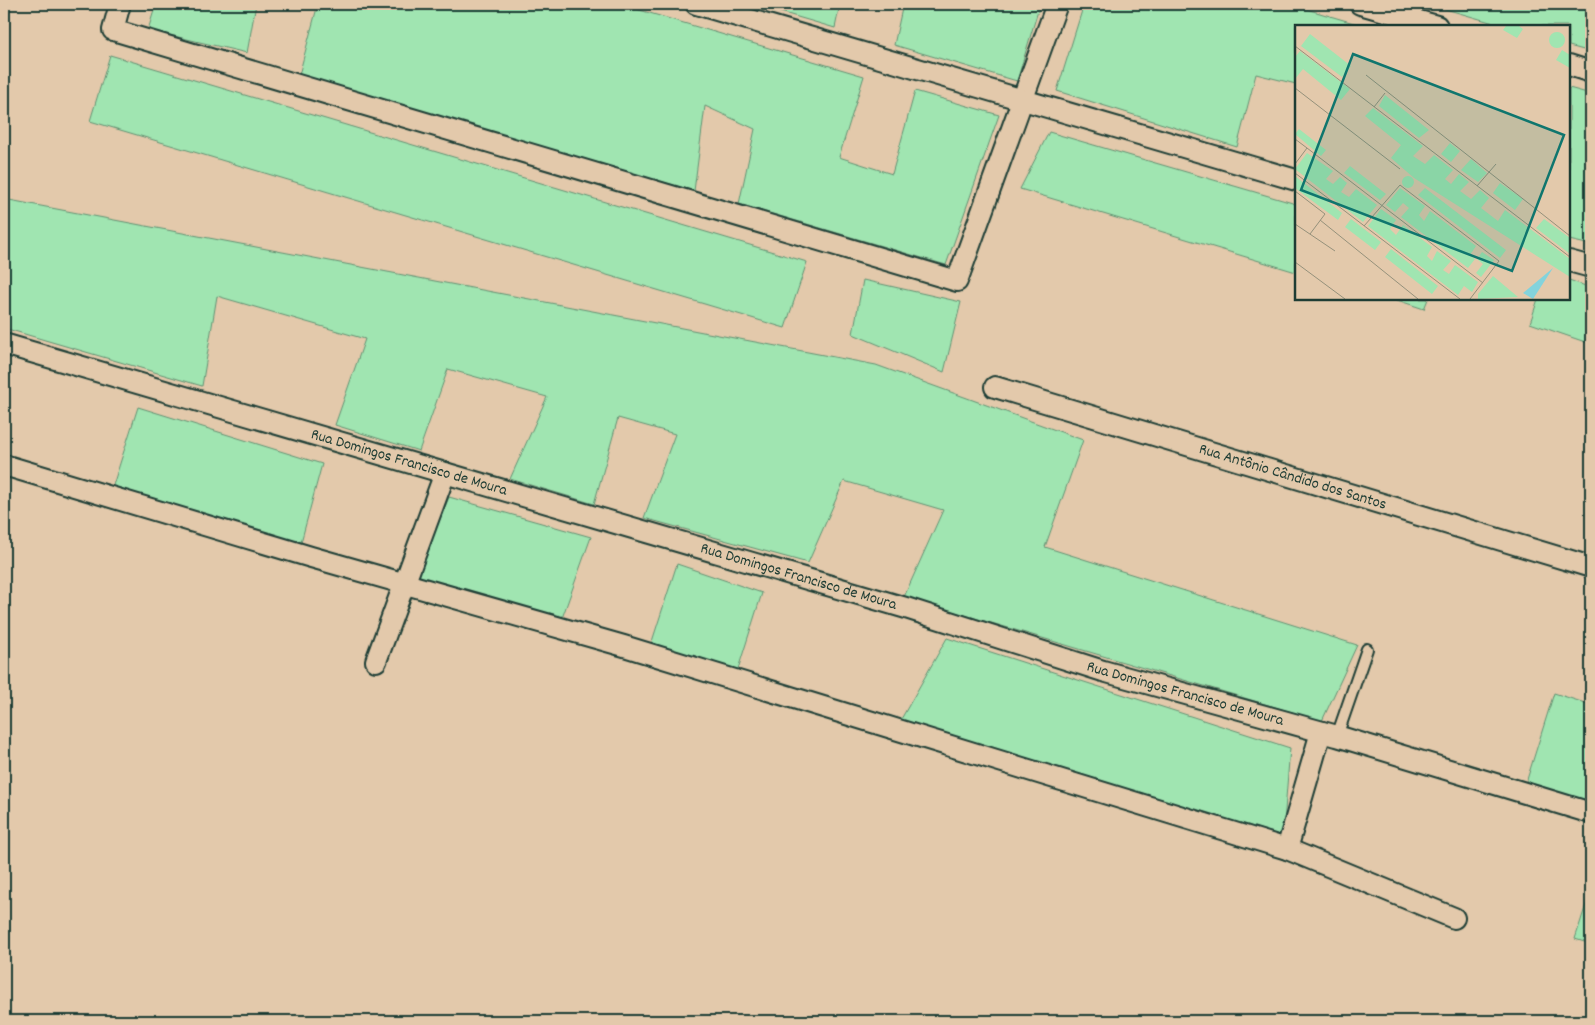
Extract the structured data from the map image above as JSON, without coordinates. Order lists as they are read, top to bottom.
{
  "streets": {
    "street": ["Rua Domingos Francisco de Moura", "Rua Antônio Cândido dos Santos"]
  }
}
